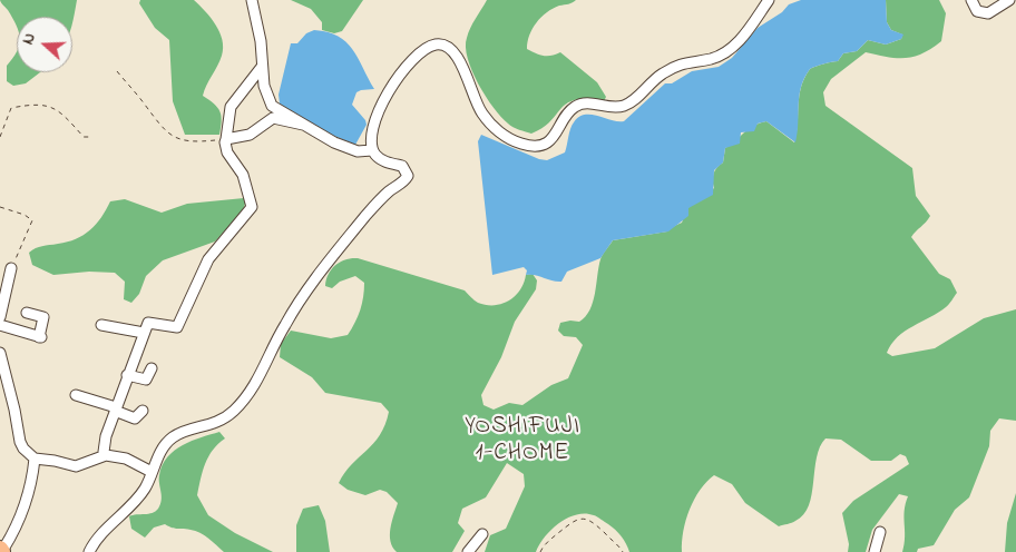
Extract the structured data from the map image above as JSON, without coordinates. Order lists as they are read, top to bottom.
{
  "districts": ["YOSHIFUJI 1-CHOME"],
  "north": "left"
}
